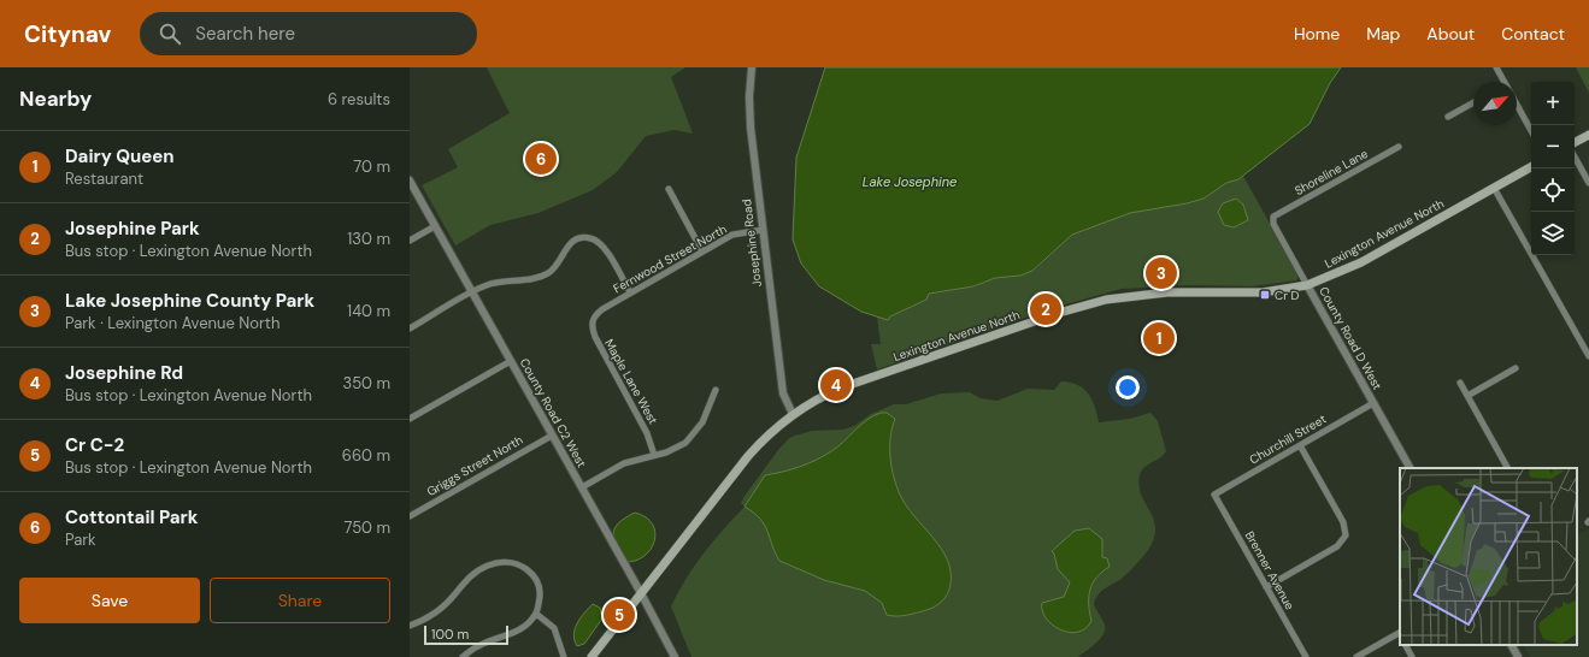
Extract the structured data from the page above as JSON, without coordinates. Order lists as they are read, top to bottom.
{
  "streets": {
    "main road": ["Lexington Avenue North"],
    "street": [
      "Shoreline Lane",
      "Josephine Road",
      "Fernwood Street North",
      "County Road D West",
      "Maple Lane West",
      "County Road C2 West",
      "Churchill Street",
      "Griggs Street North",
      "Brenner Avenue"
    ]
  },
  "crossings": [
    ["Shoreline Lane", "County Road D West"],
    ["Lexington Avenue North", "Josephine Road"],
    ["Lexington Avenue North", "County Road D West"],
    ["Lexington Avenue North", "County Road C2 West"],
    ["Josephine Road", "Fernwood Street North"],
    ["Fernwood Street North", "Maple Lane West"],
    ["County Road D West", "Churchill Street"],
    ["County Road C2 West", "Griggs Street North"],
    ["Churchill Street", "Brenner Avenue"]
  ],
  "water": ["Lake Josephine"],
  "places": {
    "transit": ["Cr D"]
  },
  "scale_bar": "100 m",
  "north": "top right",
  "page": {
    "header": "Citynav",
    "search": "Search here",
    "nav": [
      "Home",
      "Map",
      "About",
      "Contact"
    ],
    "heading": ["Nearby", "6 results"],
    "map_buttons": ["+", "−"],
    "list": [
      {
        "mark": "1",
        "name": "Dairy Queen",
        "note": "Restaurant",
        "value": "70 m"
      },
      {
        "mark": "2",
        "name": "Josephine Park",
        "note": "Bus stop · Lexington Avenue North",
        "value": "130 m"
      },
      {
        "mark": "3",
        "name": "Lake Josephine County Park",
        "note": "Park · Lexington Avenue North",
        "value": "140 m"
      },
      {
        "mark": "4",
        "name": "Josephine Rd",
        "note": "Bus stop · Lexington Avenue North",
        "value": "350 m"
      },
      {
        "mark": "5",
        "name": "Cr C-2",
        "note": "Bus stop · Lexington Avenue North",
        "value": "660 m"
      },
      {
        "mark": "6",
        "name": "Cottontail Park",
        "note": "Park",
        "value": "750 m"
      }
    ],
    "pins": [
      "6",
      "3",
      "2",
      "1",
      "4",
      "5"
    ],
    "buttons": ["Save", "Share"],
    "scale": "100 m"
  }
}
